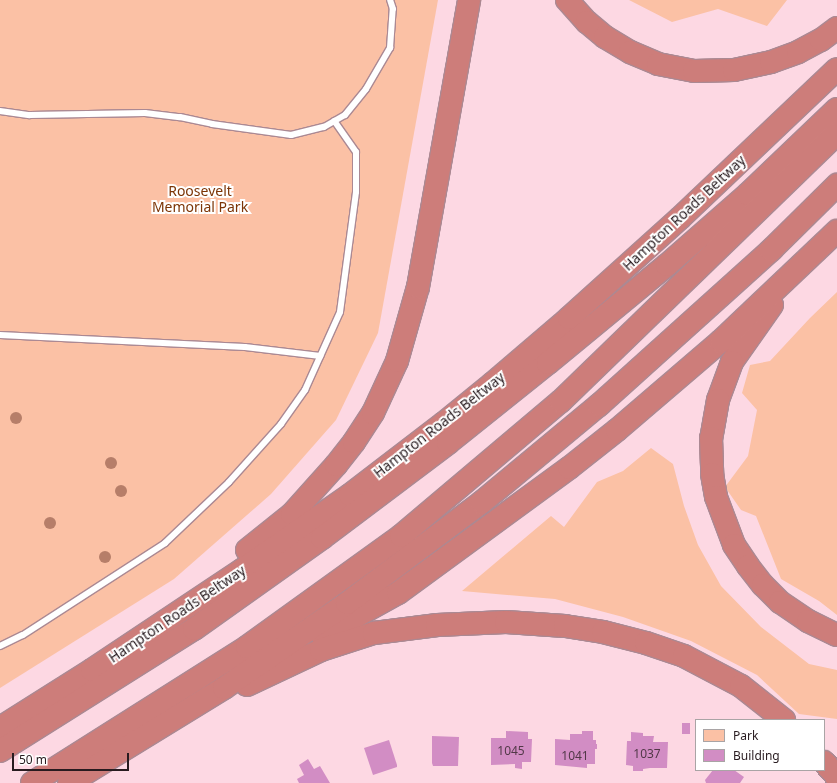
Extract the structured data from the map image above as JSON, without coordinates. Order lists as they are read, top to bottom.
{
  "streets": {
    "highway": ["Hampton Roads Beltway"]
  },
  "parks": ["Roosevelt Memorial Park"],
  "house_numbers": ["1045", "1037", "1041"],
  "legend": ["Park", "Building"],
  "scale_bar": "50 m"
}
